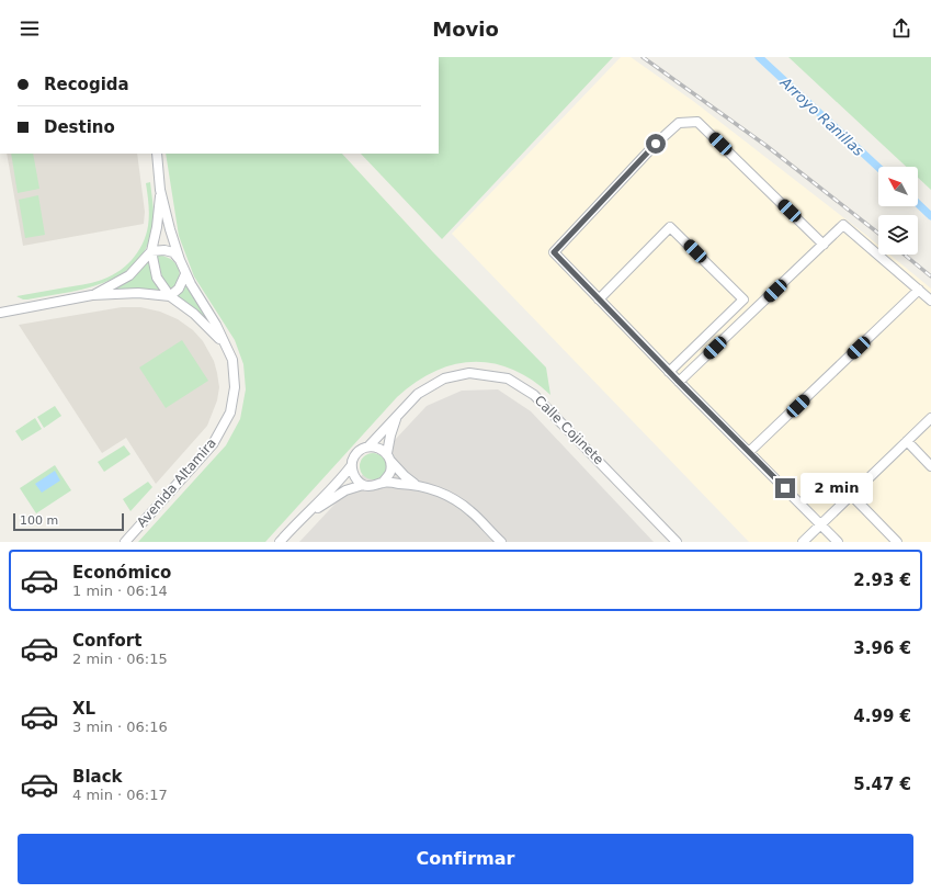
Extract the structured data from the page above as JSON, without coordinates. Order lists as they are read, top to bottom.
{
  "streets": {
    "street": ["Calle Cojinete", "Avenida Altamira"]
  },
  "water": ["Arroyo Ranillas"],
  "scale_bar": "100 m",
  "north": "top left",
  "page": {
    "header": "Movio",
    "banner": ["Recogida", "Destino"],
    "bubble": "2 min",
    "scale": "100 m",
    "list": [
      {
        "name": "Económico",
        "note": "1 min · 06:14",
        "value": "2.93 €"
      },
      {
        "name": "Confort",
        "note": "2 min · 06:15",
        "value": "3.96 €"
      },
      {
        "name": "XL",
        "note": "3 min · 06:16",
        "value": "4.99 €"
      },
      {
        "name": "Black",
        "note": "4 min · 06:17",
        "value": "5.47 €"
      }
    ],
    "buttons": "Confirmar"
  }
}
